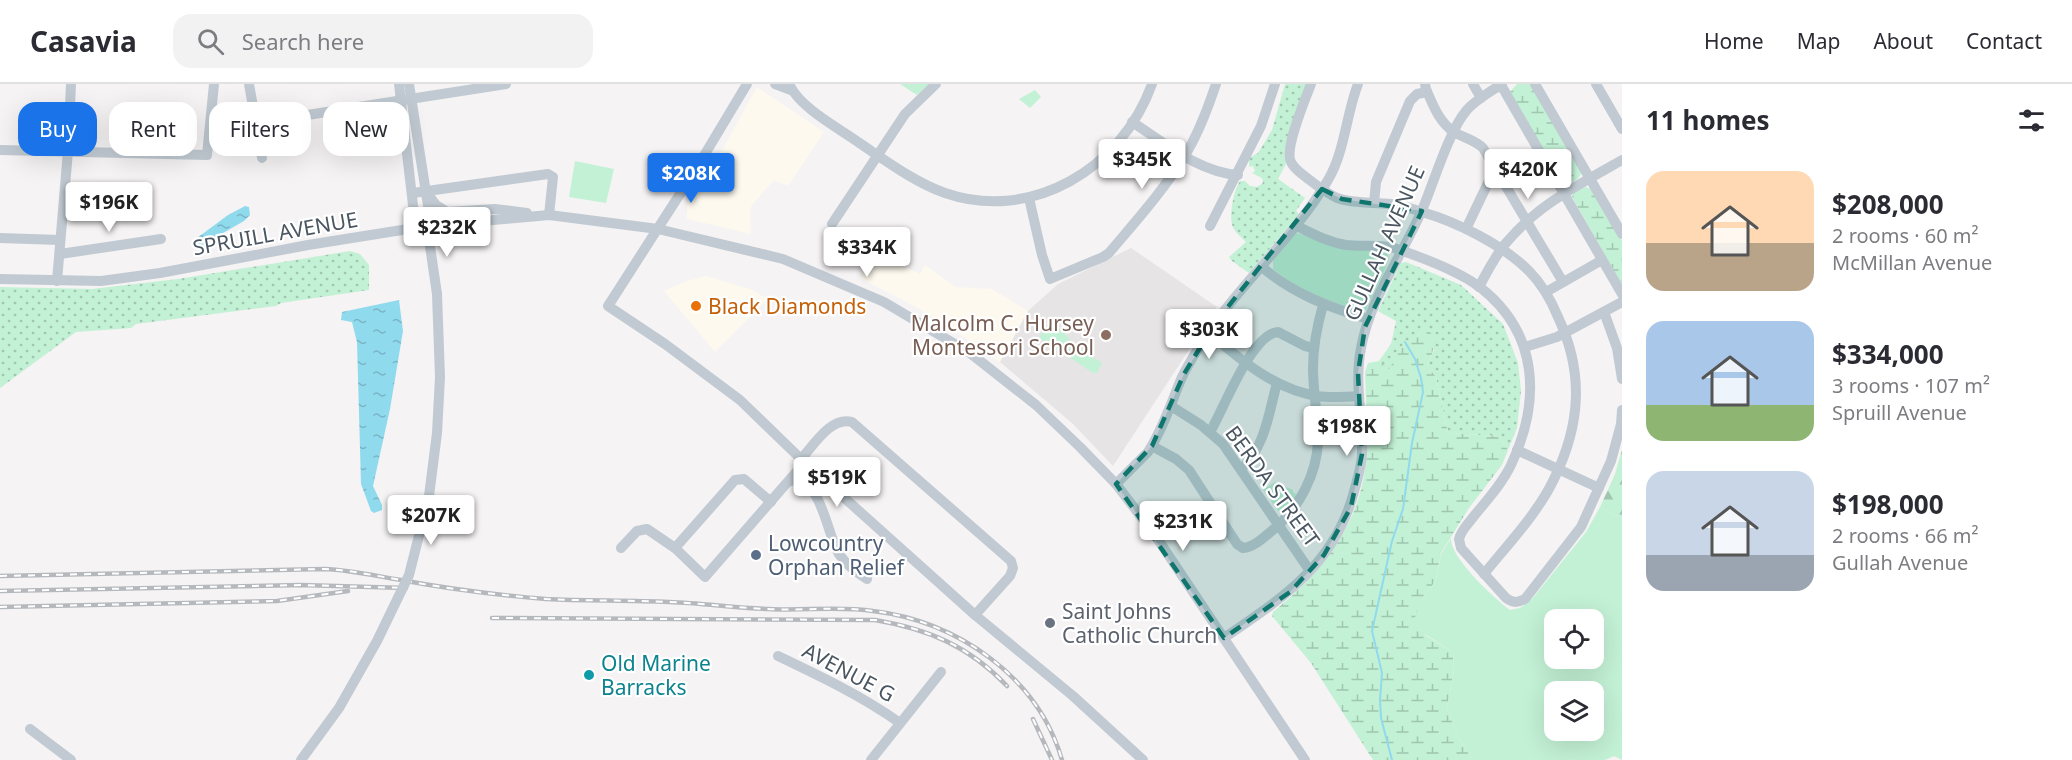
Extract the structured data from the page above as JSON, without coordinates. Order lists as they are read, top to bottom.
{
  "streets": {
    "street": [
      "SPRUILL AVENUE",
      "GULLAH AVENUE",
      "BERDA STREET",
      "AVENUE G"
    ]
  },
  "crossings": [
    ["SPRUILL AVENUE", "GULLAH AVENUE"],
    ["GULLAH AVENUE", "BERDA STREET"]
  ],
  "places": [
    "Black Diamonds",
    "Malcolm C. Hursey Montessori School",
    "Lowcountry Orphan Relief",
    "Saint Johns Catholic Church",
    "Old Marine Barracks"
  ],
  "page": {
    "header": "Casavia",
    "search": "Search here",
    "nav": [
      "Home",
      "Map",
      "About",
      "Contact"
    ],
    "heading": "11 homes",
    "chip": [
      "Buy",
      "Rent",
      "Filters",
      "New"
    ],
    "price": [
      "$345K",
      "$420K",
      "$208K",
      "$196K",
      "$232K",
      "$334K",
      "$303K",
      "$198K",
      "$519K",
      "$207K",
      "$231K"
    ],
    "list": [
      {
        "name": "$208,000",
        "note": "2 rooms · 60 m² · McMillan Avenue"
      },
      {
        "name": "$334,000",
        "note": "3 rooms · 107 m² · Spruill Avenue"
      },
      {
        "name": "$198,000",
        "note": "2 rooms · 66 m² · Gullah Avenue"
      }
    ]
  }
}
